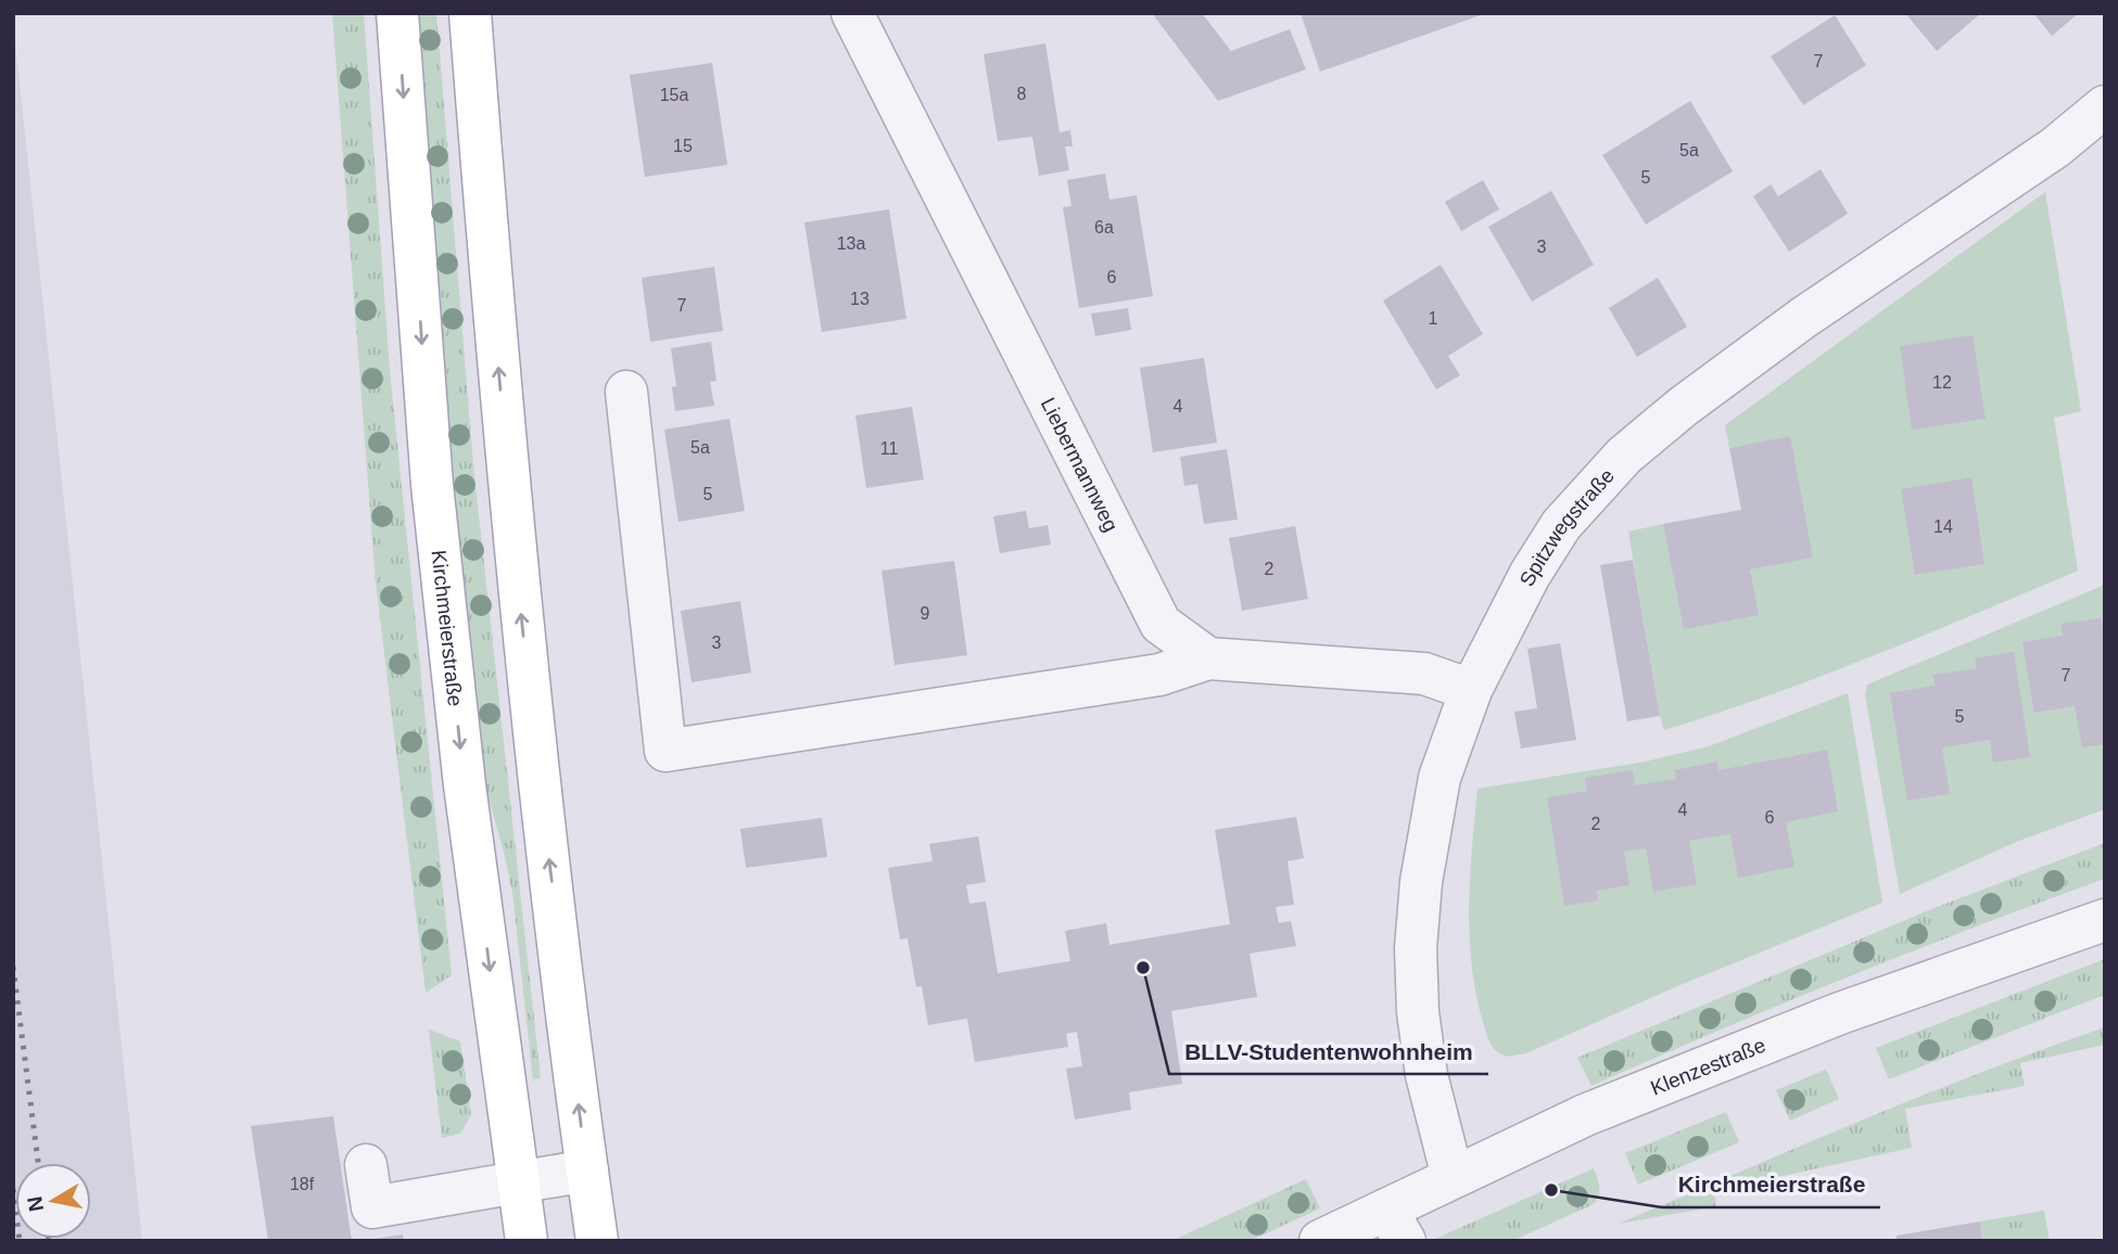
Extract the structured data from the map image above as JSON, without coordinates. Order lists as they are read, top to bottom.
{
  "streets": {
    "main road": ["Kirchmeierstraße"],
    "street": ["Liebermannweg", "Spitzwegstraße", "Klenzestraße"]
  },
  "crossings": [
    ["Spitzwegstraße", "Klenzestraße"]
  ],
  "places": ["BLLV-Studentenwohnheim", "Kirchmeierstraße"],
  "house_numbers": [
    "7",
    "8",
    "15a",
    "15",
    "5a",
    "5",
    "6a",
    "13a",
    "3",
    "6",
    "13",
    "7",
    "1",
    "12",
    "4",
    "5a",
    "11",
    "5",
    "14",
    "2",
    "9",
    "3",
    "7",
    "5",
    "4",
    "6",
    "2",
    "18f"
  ],
  "north": "left"
}
